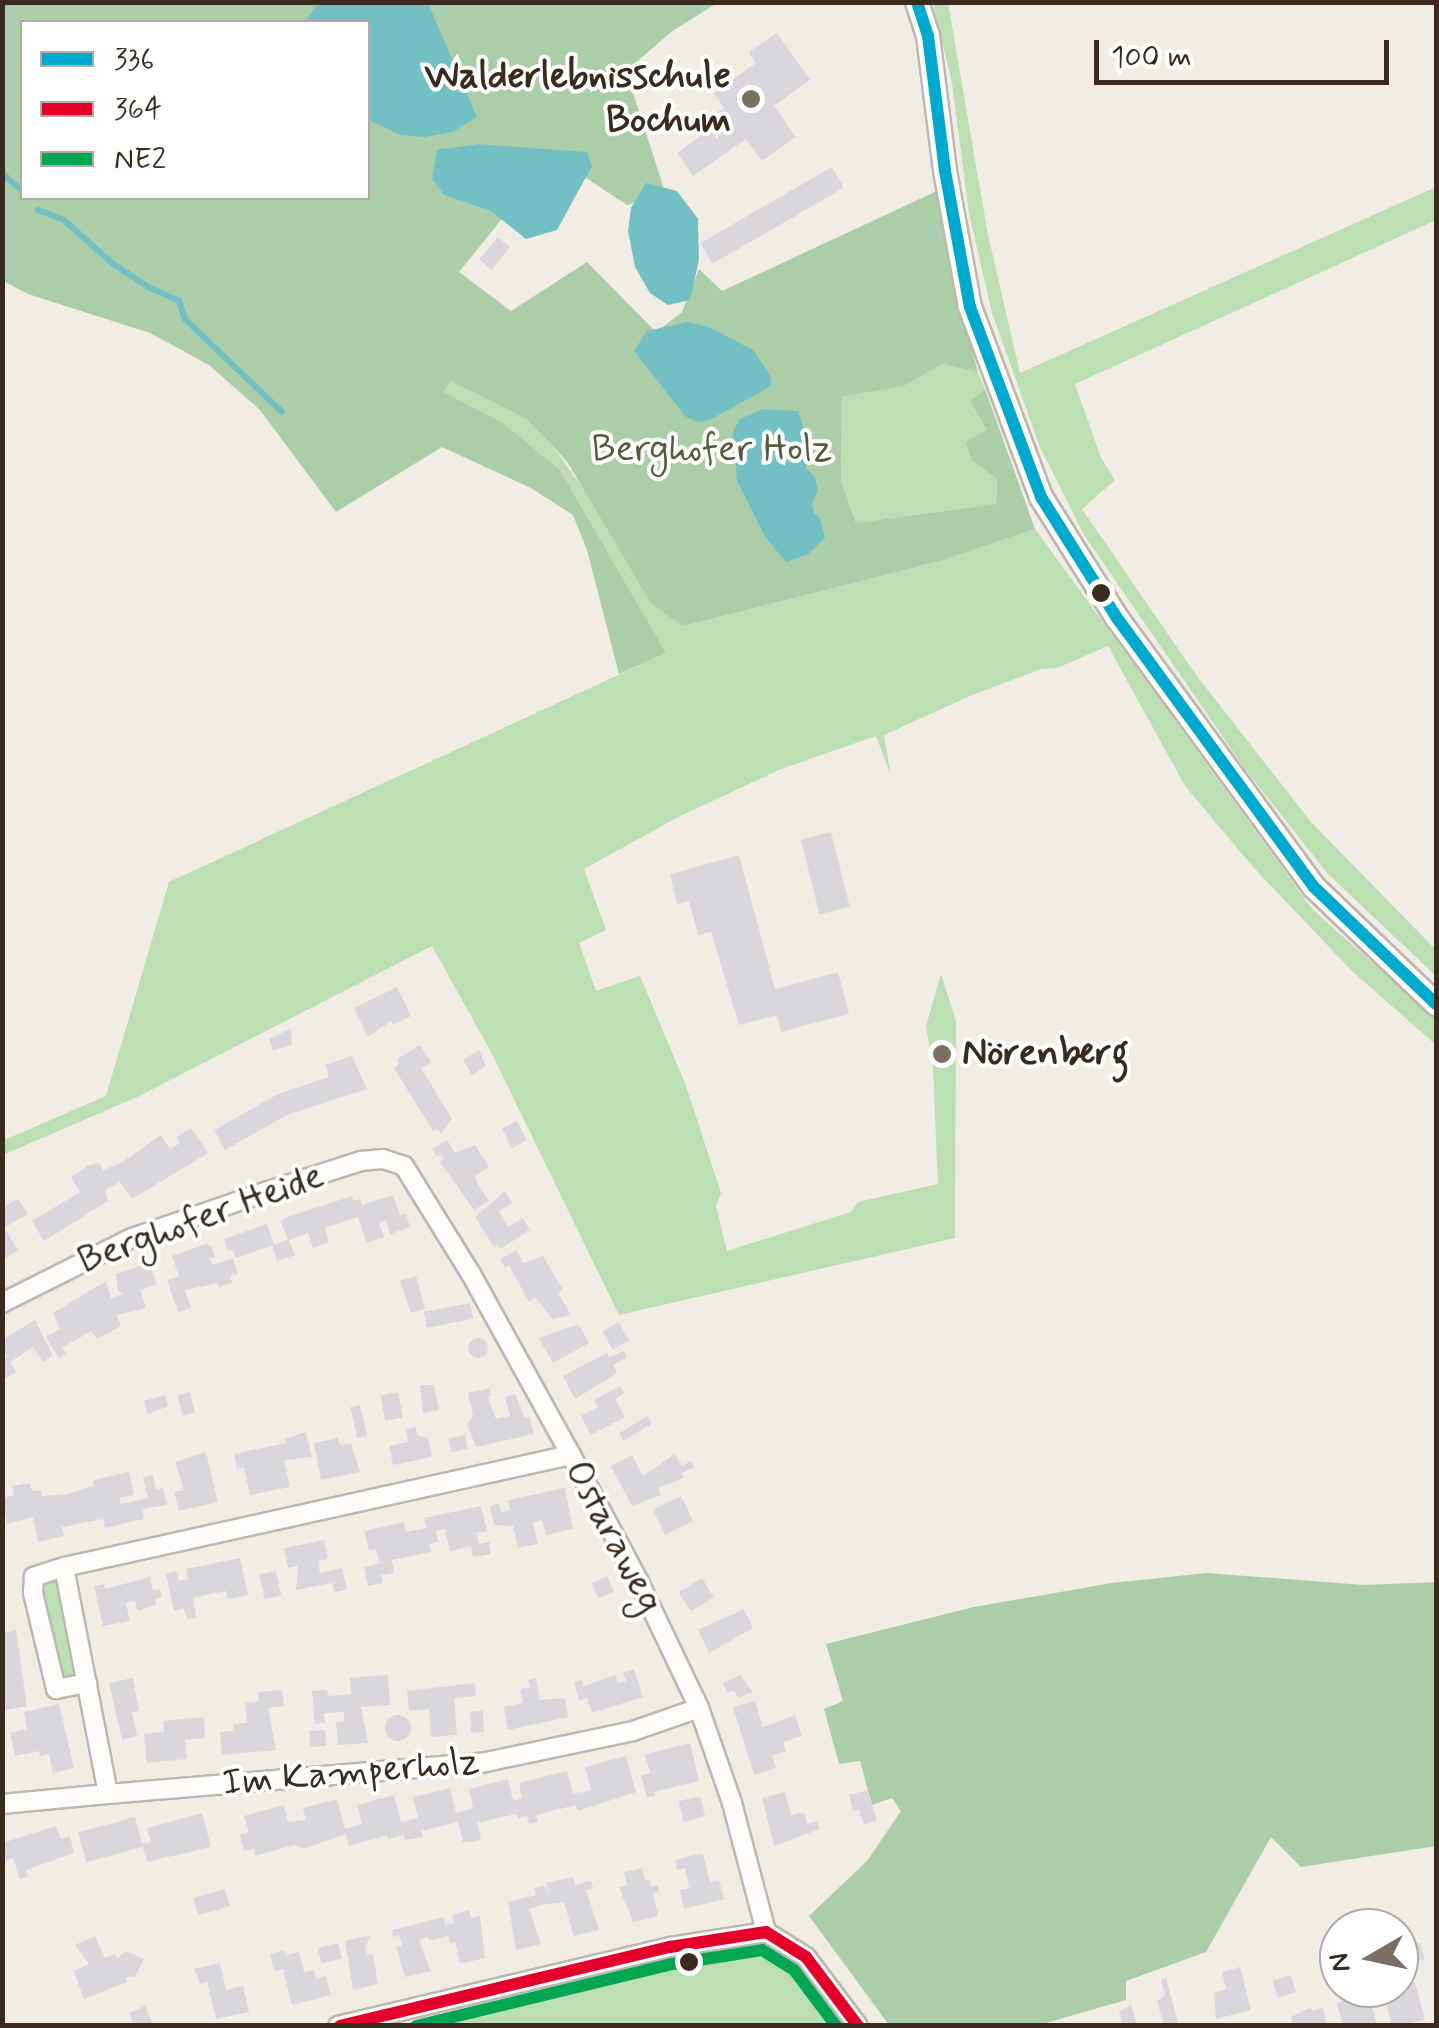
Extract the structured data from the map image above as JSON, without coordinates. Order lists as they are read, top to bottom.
{
  "streets": {
    "street": ["Berghofer Heide", "Ostaraweg", "Im Kamperholz"]
  },
  "crossings": [
    ["Berghofer Heide", "Ostaraweg"],
    ["Ostaraweg", "Im Kamperholz"]
  ],
  "parks": ["Berghofer Holz"],
  "places": ["Walderlebnisschule Bochum", "Nörenberg"],
  "lines": ["transit line 336", "transit line 364", "transit line NE2"],
  "legend": ["336", "364", "NE2"],
  "scale_bar": "100 m",
  "north": "left"
}
